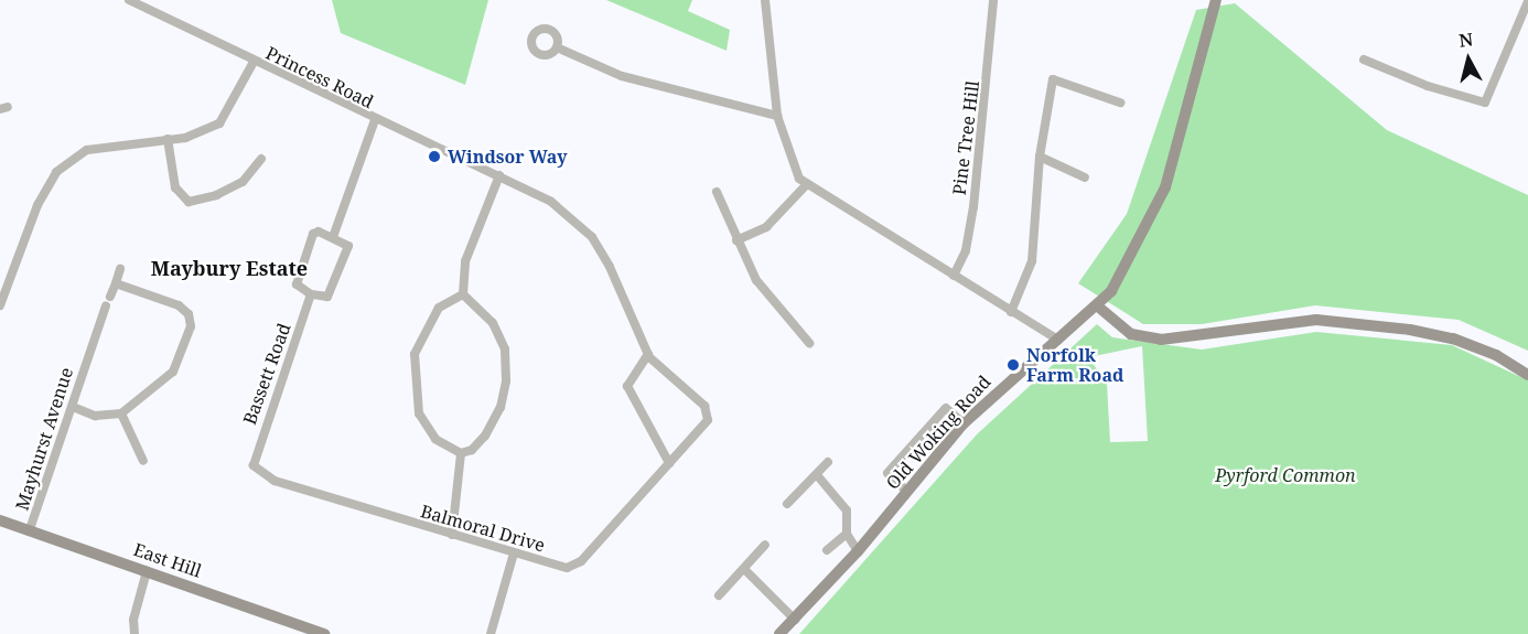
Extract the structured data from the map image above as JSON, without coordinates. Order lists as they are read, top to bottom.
{
  "streets": {
    "street": [
      "Princess Road",
      "Pine Tree Hill",
      "Bassett Road",
      "Old Woking Road",
      "Mayhurst Avenue",
      "Balmoral Drive",
      "East Hill"
    ]
  },
  "crossings": [
    ["Princess Road", "Balmoral Drive"],
    ["Bassett Road", "Balmoral Drive"],
    ["Mayhurst Avenue", "East Hill"]
  ],
  "districts": ["Maybury Estate"],
  "parks": ["Pyrford Common"],
  "places": ["Windsor Way", "Norfolk Farm Road"],
  "north": "top"
}
